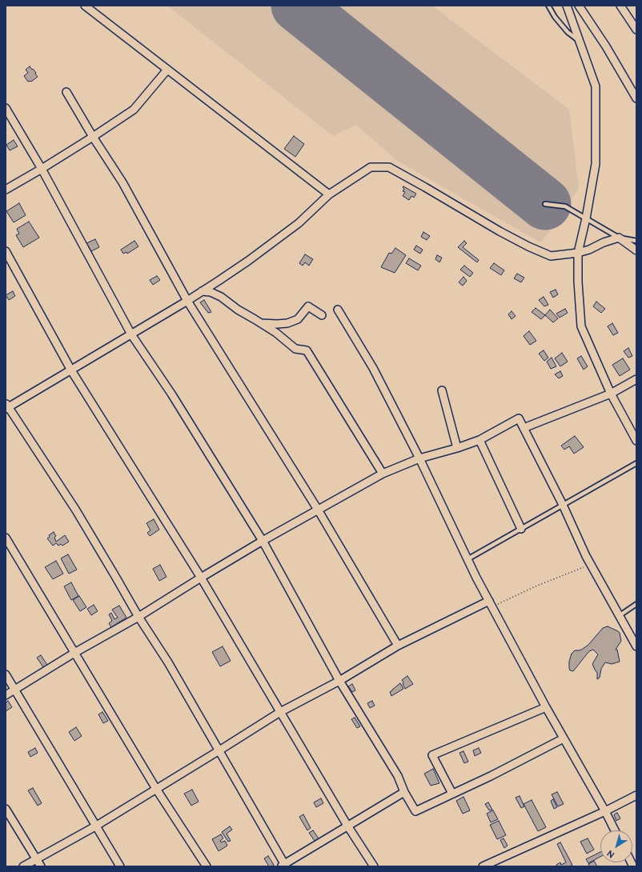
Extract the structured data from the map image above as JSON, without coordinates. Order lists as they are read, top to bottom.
{
  "north": "bottom left"
}
